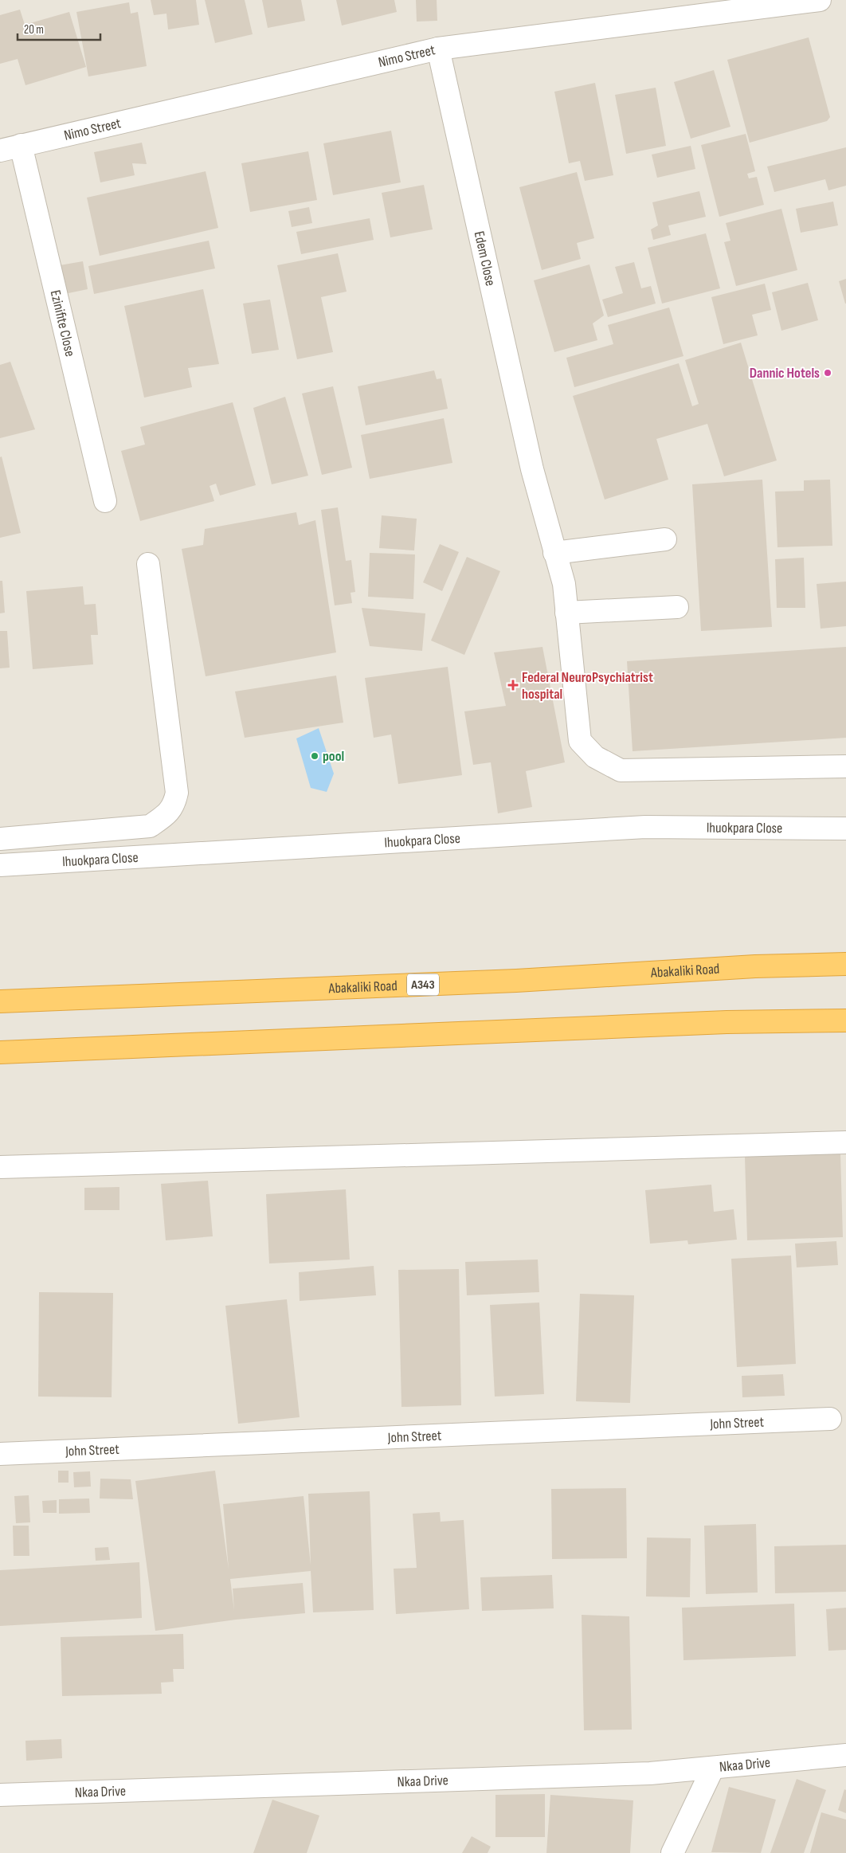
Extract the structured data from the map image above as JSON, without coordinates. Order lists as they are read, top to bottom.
{
  "streets": {
    "highway": ["Abakaliki Road", "A343"],
    "street": [
      "Nimo Street",
      "Edem Close",
      "Ezinifite Close",
      "Ihuokpara Close",
      "John Street",
      "Nkaa Drive"
    ]
  },
  "crossings": [
    ["Nimo Street", "Edem Close"],
    ["Nimo Street", "Ezinifite Close"]
  ],
  "places": {
    "other": ["Dannic Hotels", "pool"],
    "health": ["Federal NeuroPsychiatrist hospital"]
  },
  "scale_bar": "20 m"
}
